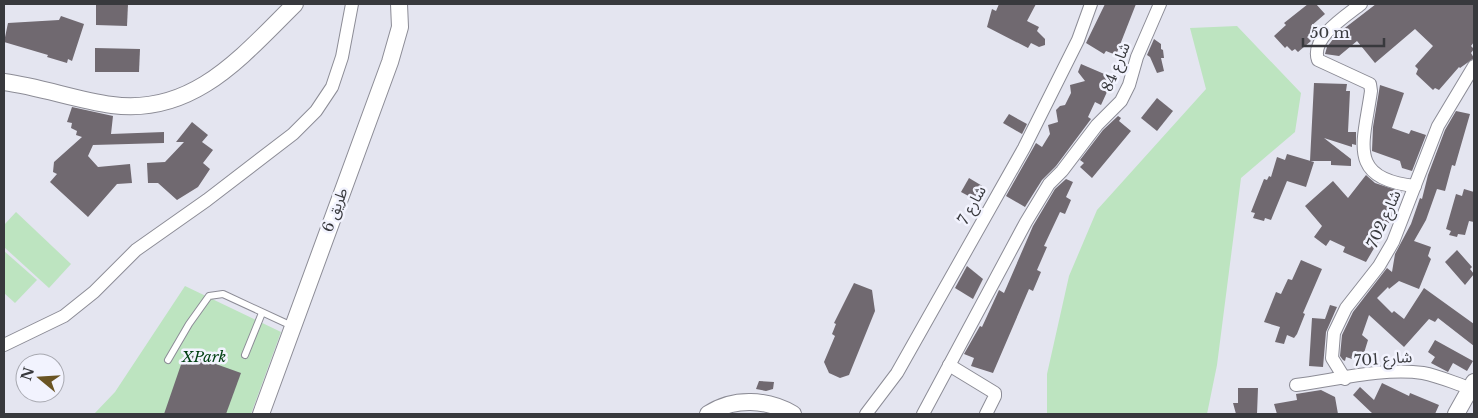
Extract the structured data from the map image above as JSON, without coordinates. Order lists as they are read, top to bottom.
{
  "streets": {
    "street": [
      "شارع 84",
      "شارع 7",
      "طريق 6",
      "شارع 702",
      "شارع 701"
    ]
  },
  "crossings": [
    ["شارع 702", "شارع 701"]
  ],
  "parks": ["XPark"],
  "scale_bar": "50 m",
  "north": "left"
}
